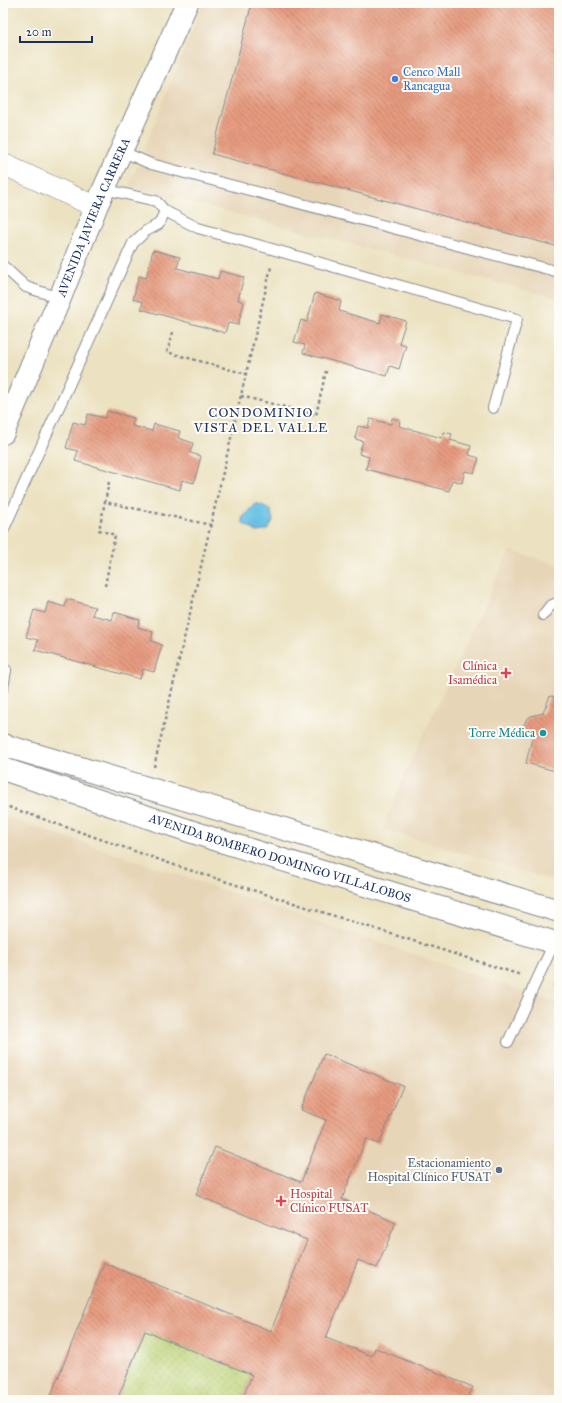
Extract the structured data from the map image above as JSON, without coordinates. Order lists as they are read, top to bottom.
{
  "streets": {
    "main road": ["AVENIDA JAVIERA CARRERA", "AVENIDA BOMBERO DOMINGO VILLALOBOS"]
  },
  "districts": ["CONDOMINIO VISTA DEL VALLE"],
  "places": {
    "other": ["Cenco Mall Rancagua", "Torre Médica", "Estacionamiento Hospital Clínico FUSAT"],
    "health": ["Clínica Isamédica", "Hospital Clínico FUSAT"]
  },
  "scale_bar": "20 m"
}
